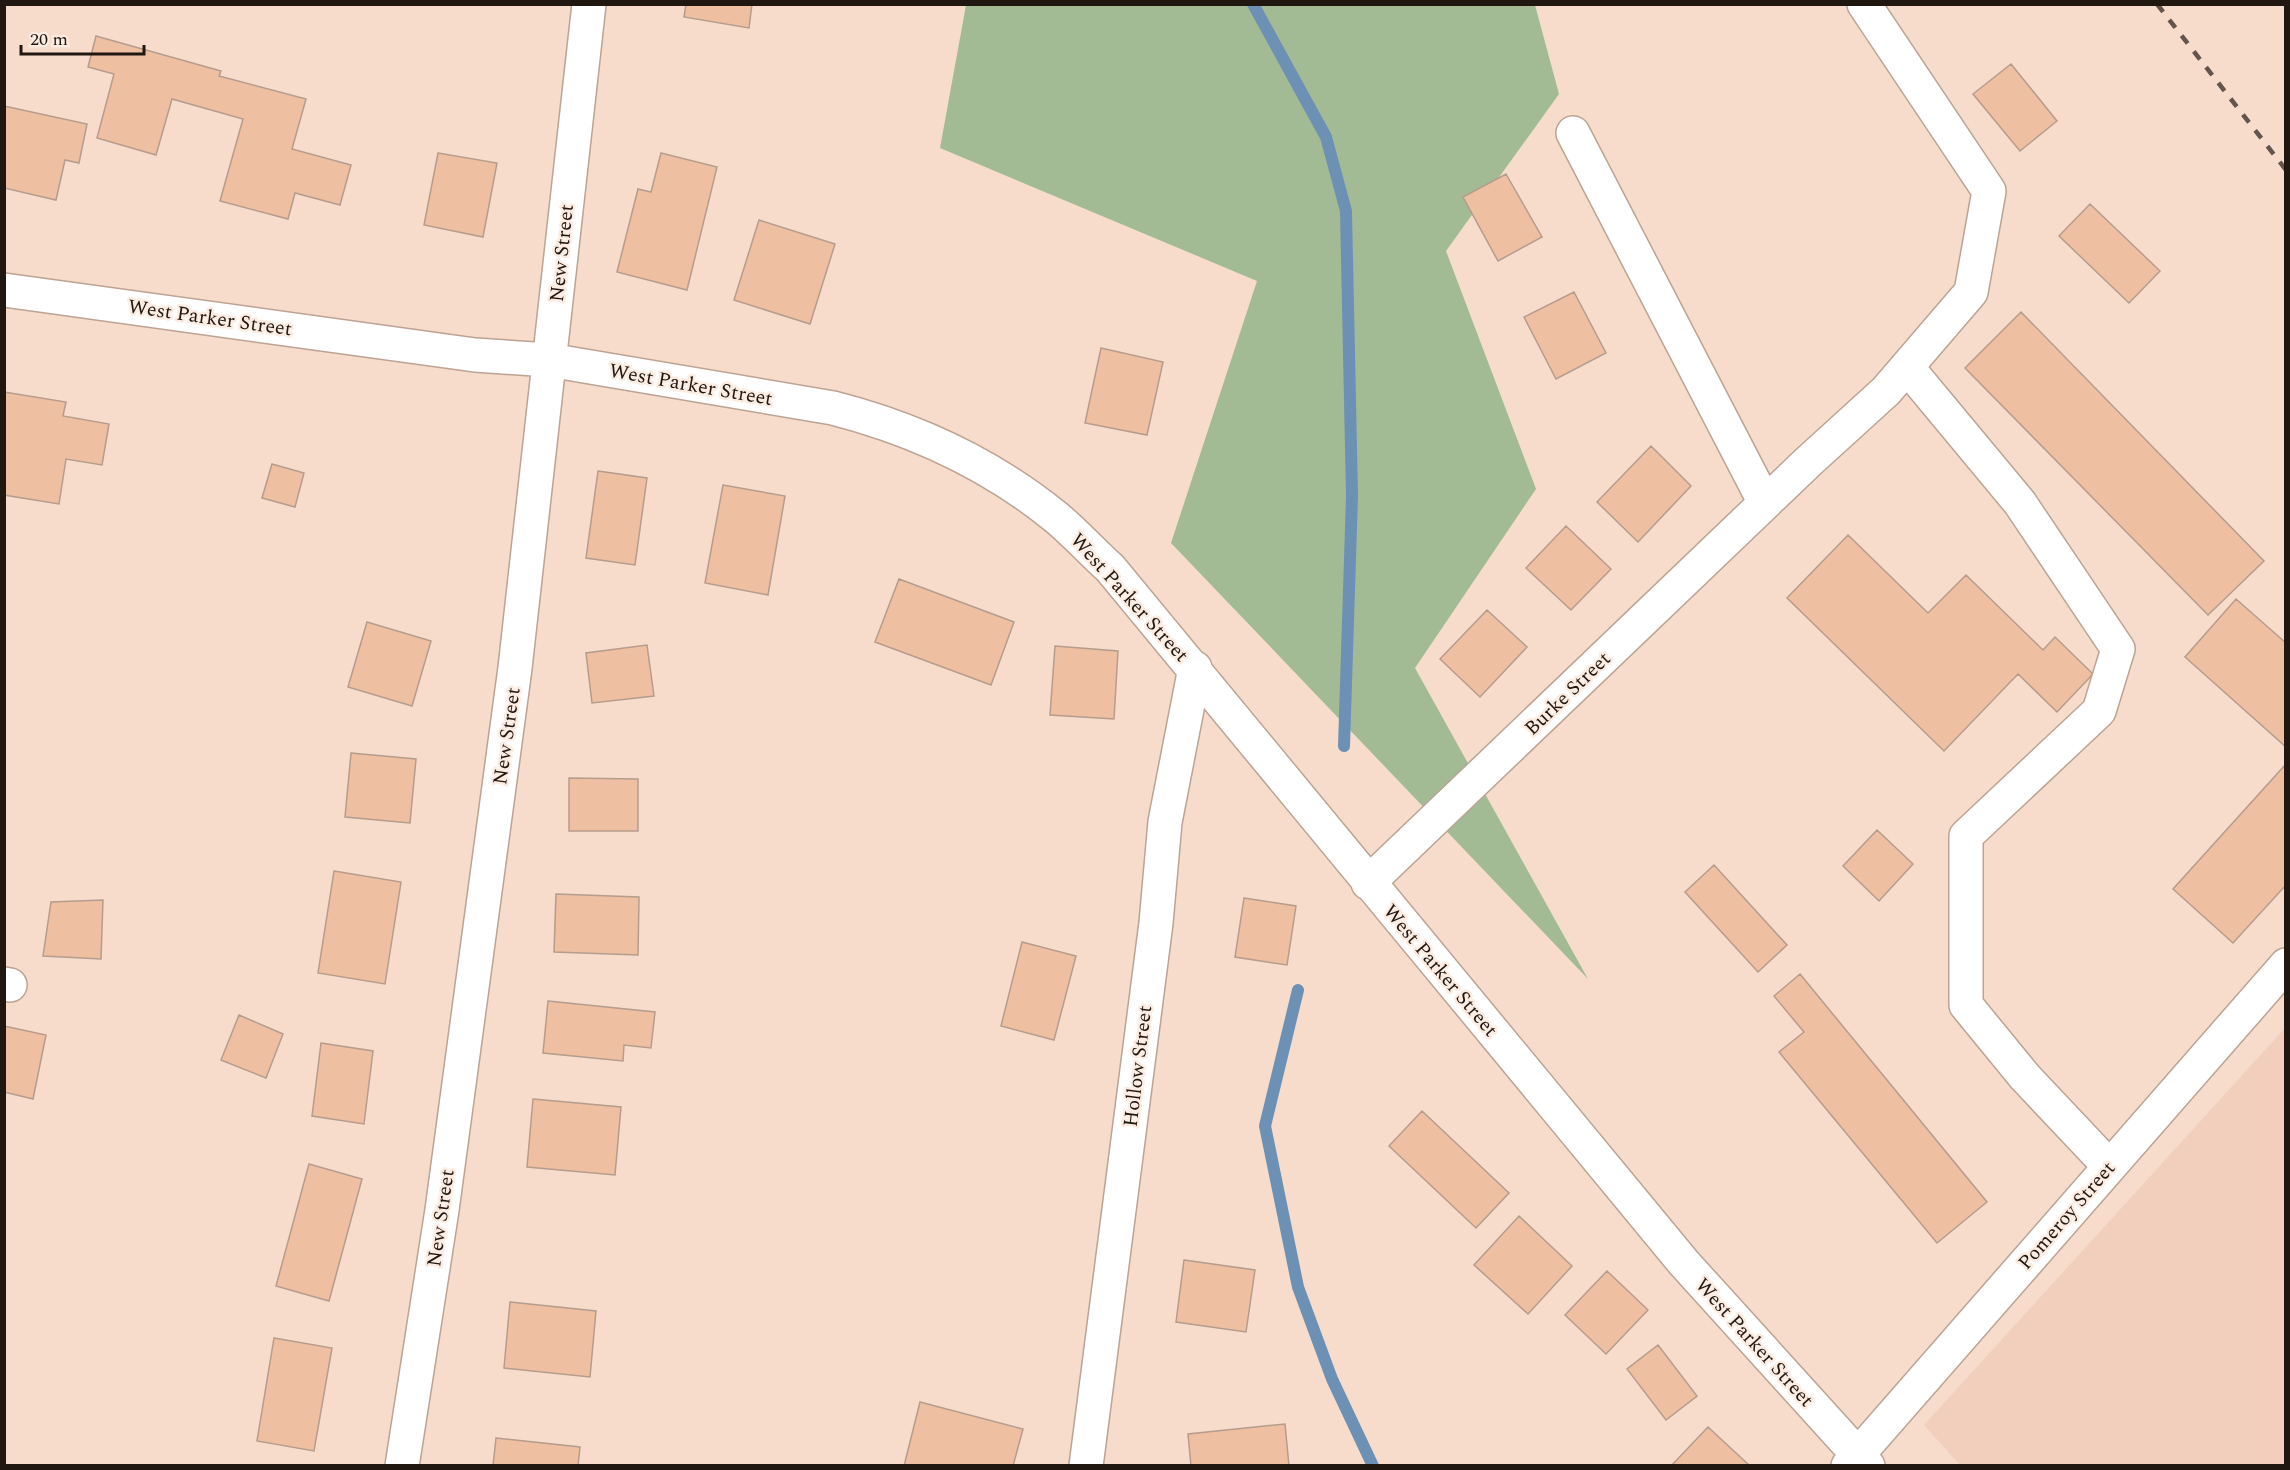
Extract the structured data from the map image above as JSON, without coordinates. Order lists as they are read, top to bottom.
{
  "streets": {
    "street": [
      "New Street",
      "West Parker Street",
      "Burke Street",
      "Hollow Street",
      "Pomeroy Street"
    ]
  },
  "crossings": [
    ["New Street", "West Parker Street"],
    ["West Parker Street", "Burke Street"],
    ["West Parker Street", "Hollow Street"],
    ["West Parker Street", "Pomeroy Street"]
  ],
  "scale_bar": "20 m"
}
